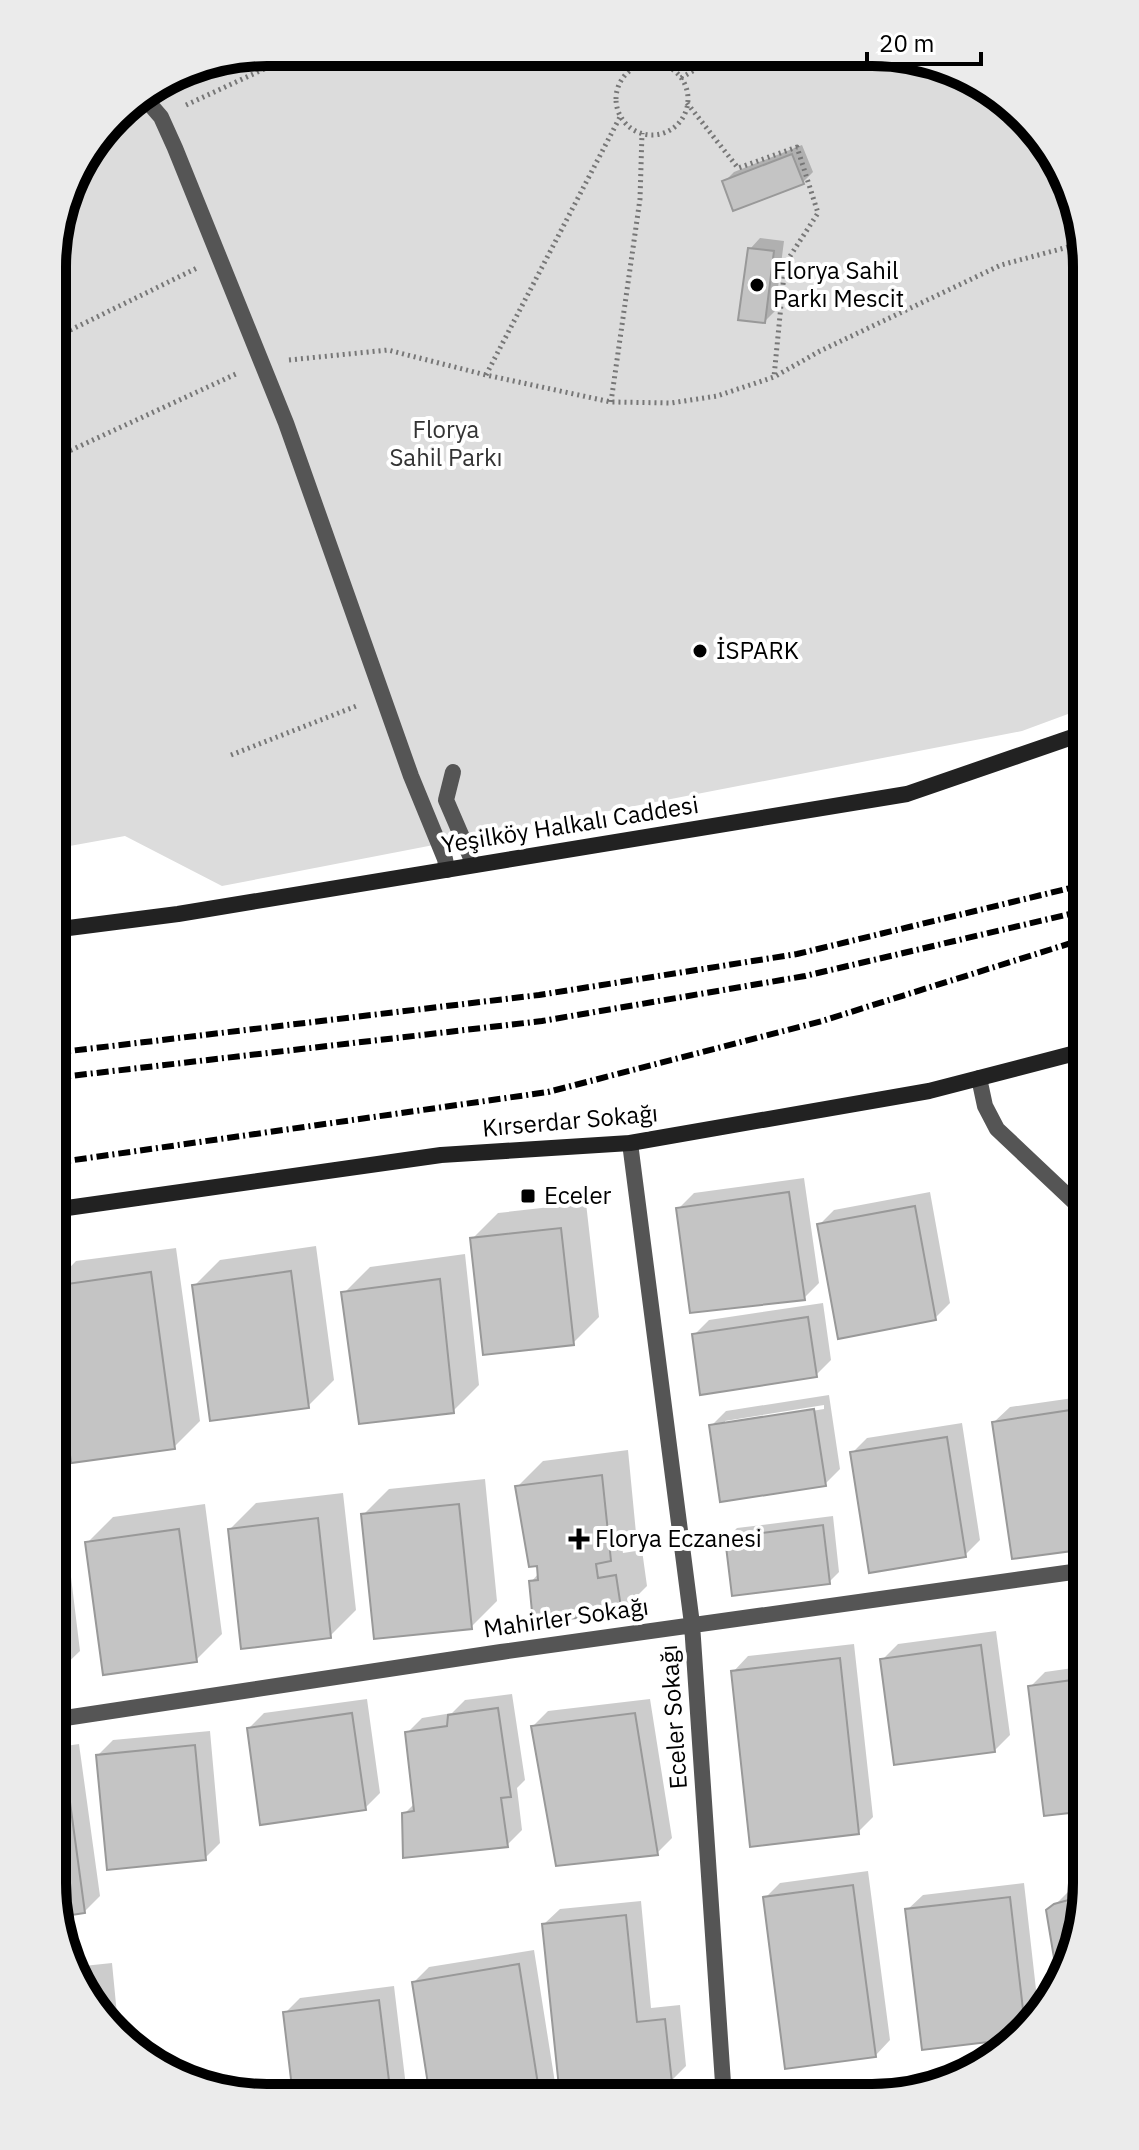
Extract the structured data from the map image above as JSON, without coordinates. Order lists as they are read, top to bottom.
{
  "streets": {
    "main road": ["Yeşilköy Halkalı Caddesi", "Kırserdar Sokağı"],
    "street": ["Mahirler Sokağı", "Eceler Sokağı"]
  },
  "crossings": [
    ["Kırserdar Sokağı", "Eceler Sokağı"],
    ["Mahirler Sokağı", "Eceler Sokağı"]
  ],
  "parks": ["Florya Sahil Parkı"],
  "places": {
    "other": ["Florya Sahil Parkı Mescit", "İSPARK"],
    "transit": ["Eceler"],
    "health": ["Florya Eczanesi"]
  },
  "scale_bar": "20 m"
}
